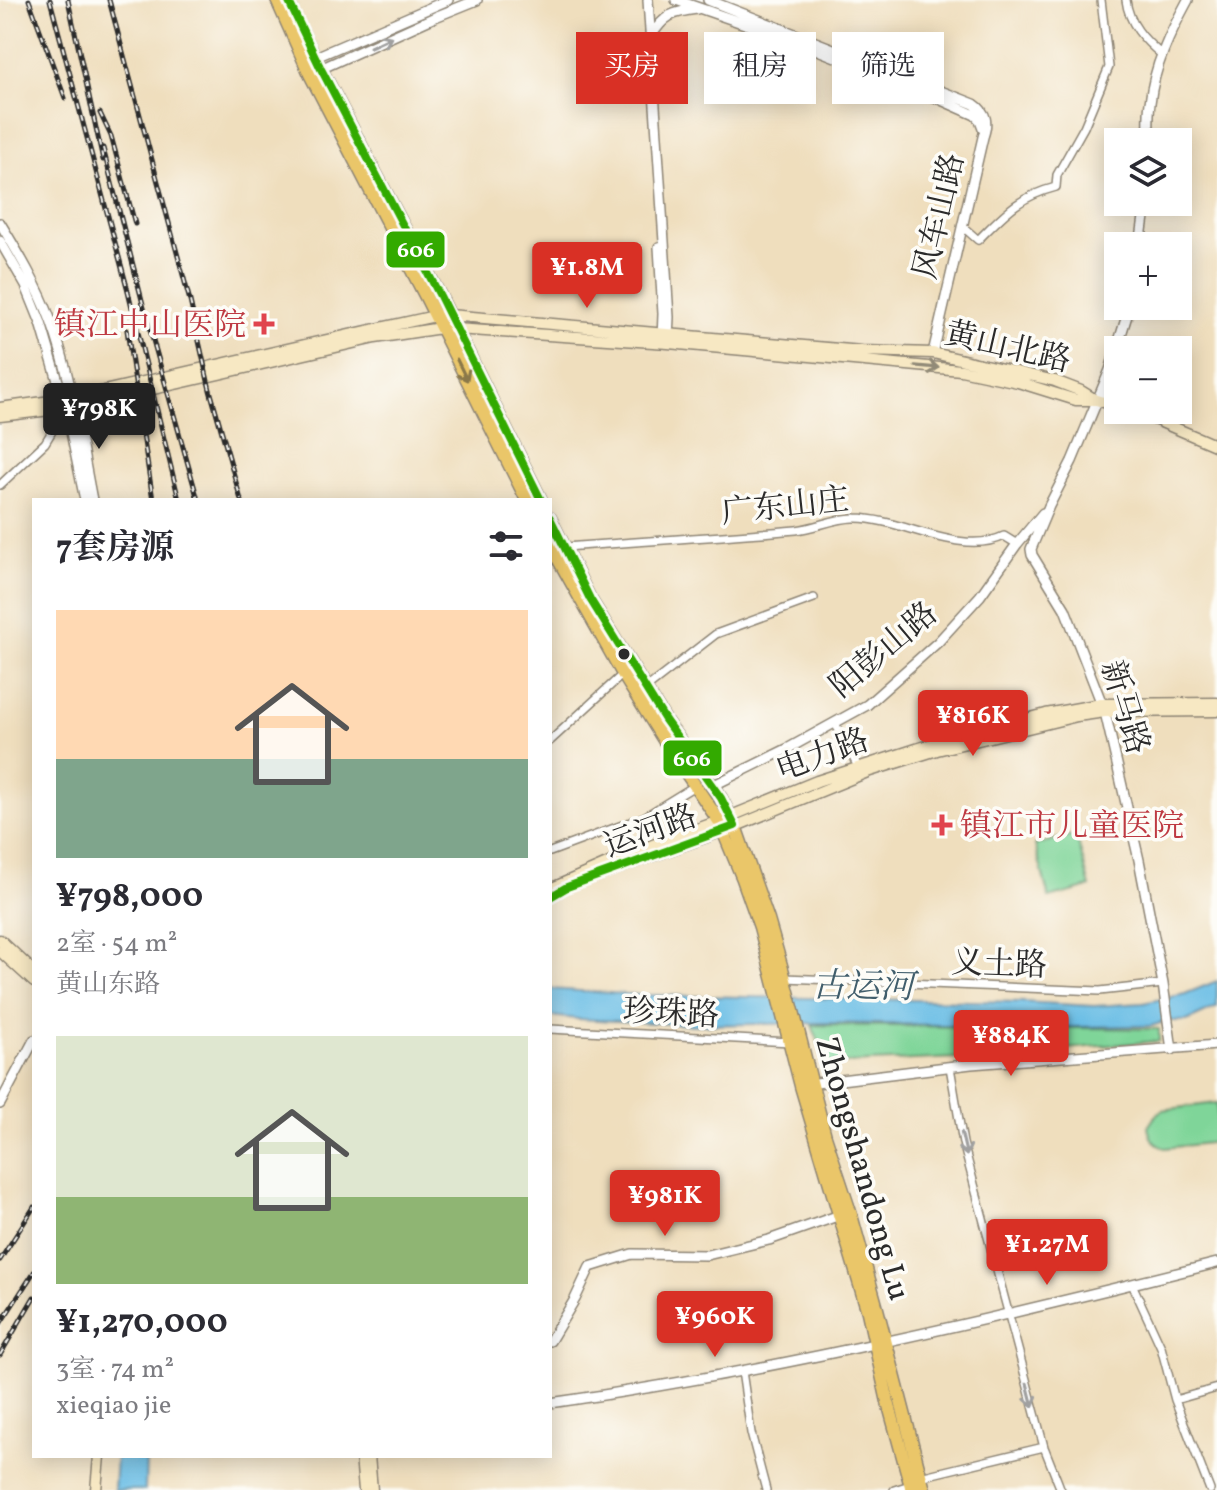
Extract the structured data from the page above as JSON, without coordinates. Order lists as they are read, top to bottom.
{
  "streets": {
    "main road": [
      "黄山北路",
      "电力路",
      "运河路",
      "Zhongshandong Lu"
    ],
    "street": [
      "风车山路",
      "广东山庄",
      "阳彭山路",
      "新马路",
      "义土路",
      "珍珠路"
    ]
  },
  "crossings": [
    ["风车山路", "黄山北路"],
    ["黄山北路", "新马路"],
    ["广东山庄", "阳彭山路"],
    ["阳彭山路", "新马路"],
    ["新马路", "电力路"],
    ["新马路", "义土路"],
    ["电力路", "运河路"],
    ["电力路", "Zhongshandong Lu"],
    ["运河路", "Zhongshandong Lu"],
    ["义土路", "Zhongshandong Lu"],
    ["珍珠路", "Zhongshandong Lu"]
  ],
  "water": ["古运河"],
  "places": {
    "health": ["镇江中山医院", "镇江市儿童医院"]
  },
  "lines": ["transit line 606"],
  "page": {
    "chip": ["买房", "租房", "筛选"],
    "map_buttons": ["+", "−"],
    "price": [
      "¥1.8M",
      "¥798K",
      "¥816K",
      "¥884K",
      "¥981K",
      "¥1.27M",
      "¥960K"
    ],
    "heading": "7套房源",
    "list": [
      {
        "name": "¥798,000",
        "note": "2室 · 54 m² · 黄山东路"
      },
      {
        "name": "¥1,270,000",
        "note": "3室 · 74 m² · xieqiao jie"
      }
    ]
  }
}
